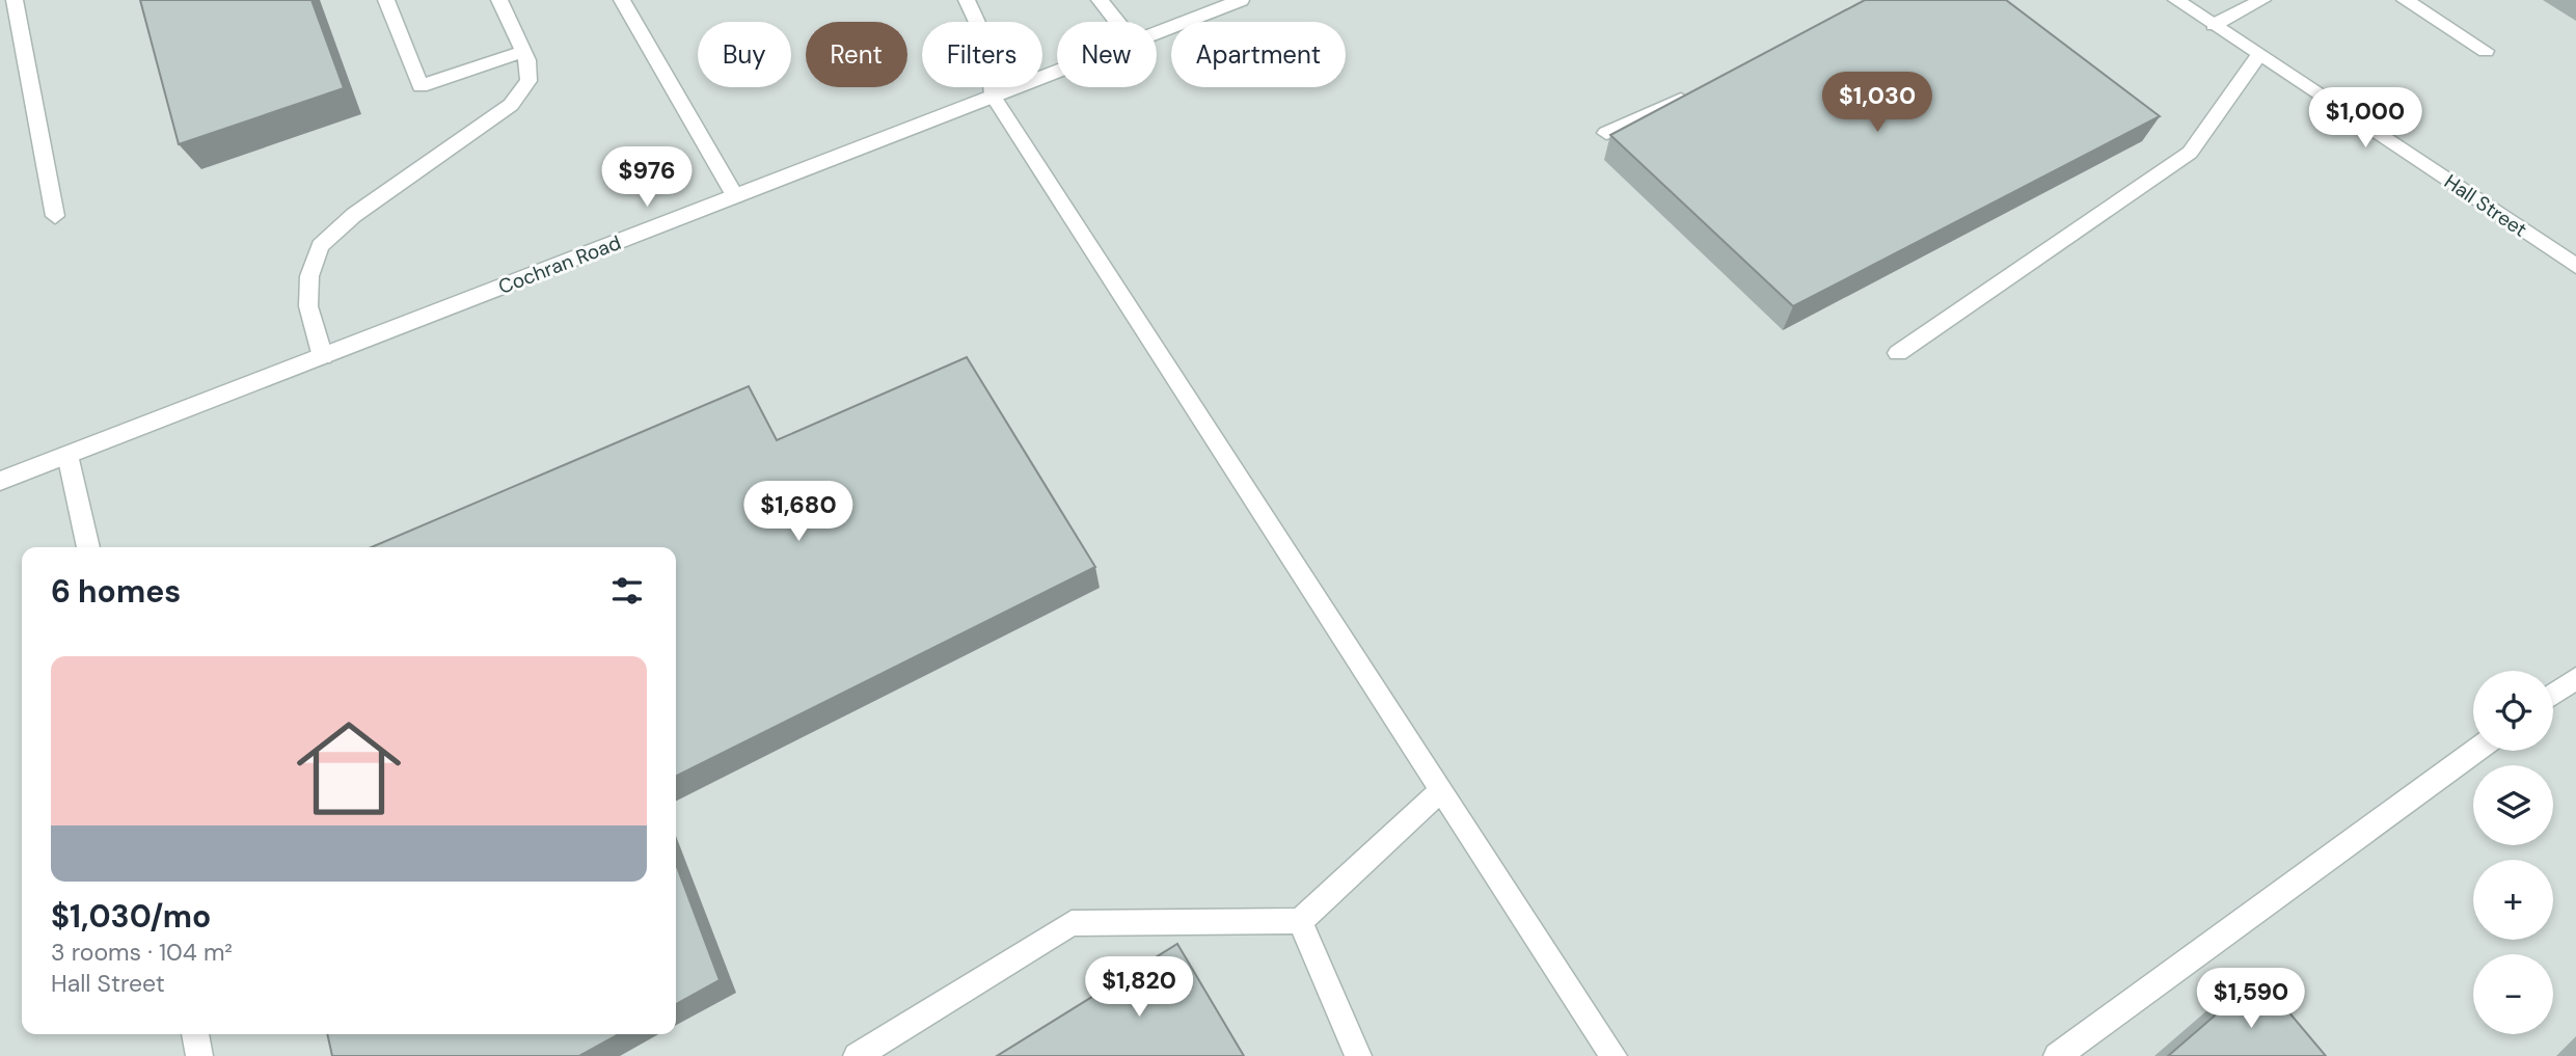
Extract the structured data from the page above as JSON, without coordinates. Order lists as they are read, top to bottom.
{
  "streets": {
    "street": ["Hall Street", "Cochran Road"]
  },
  "page": {
    "chip": [
      "Buy",
      "Rent",
      "Filters",
      "New",
      "Apartment"
    ],
    "price": [
      "$1,030",
      "$1,000",
      "$976",
      "$1,680",
      "$1,820",
      "$1,590"
    ],
    "heading": "6 homes",
    "list": [
      {
        "name": "$1,030/mo",
        "note": "3 rooms · 104 m² · Hall Street"
      }
    ],
    "map_buttons": ["+", "−"]
  }
}
